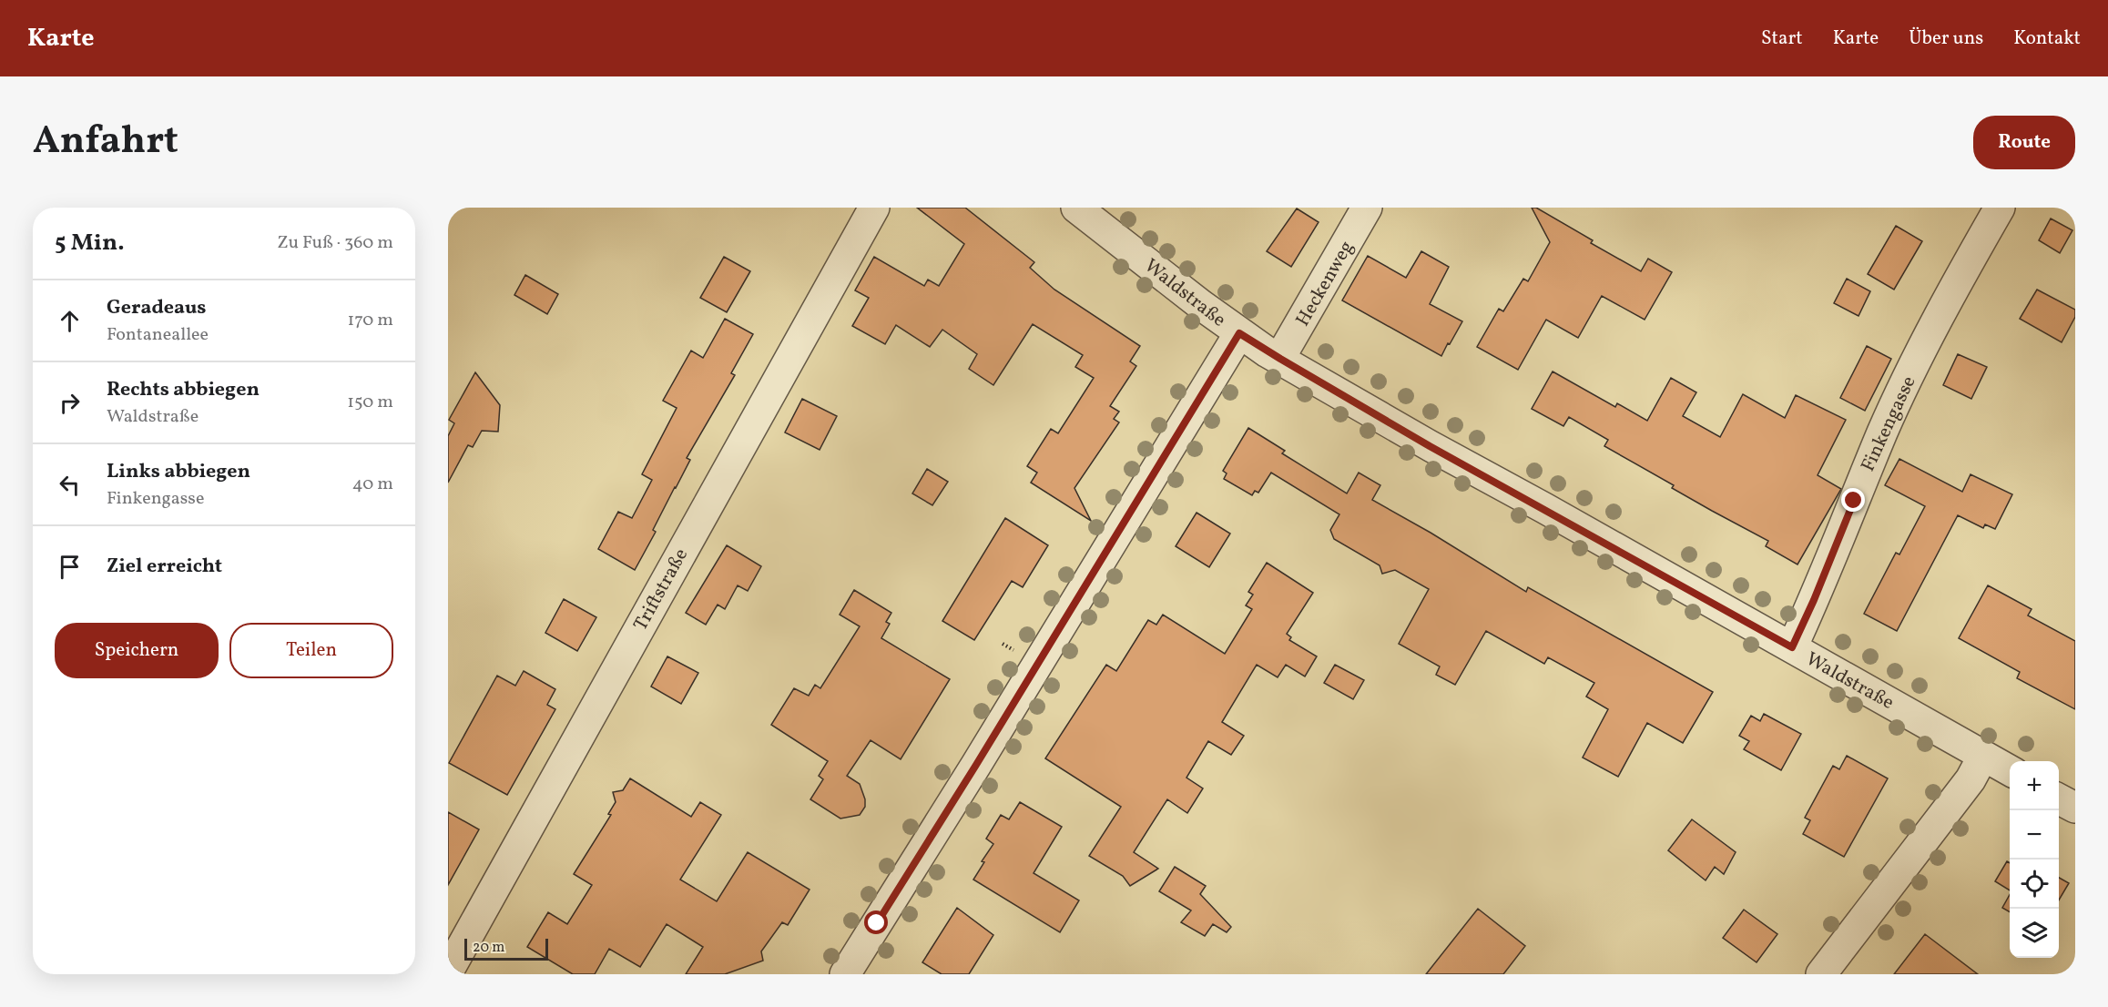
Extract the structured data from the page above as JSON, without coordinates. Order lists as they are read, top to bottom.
{
  "streets": {
    "street": [
      "Heckenweg",
      "Waldstraße",
      "Finkengasse",
      "Triftstraße"
    ]
  },
  "crossings": [
    ["Heckenweg", "Waldstraße"],
    ["Waldstraße", "Finkengasse"]
  ],
  "scale_bar": "20 m",
  "page": {
    "header": "Karte",
    "nav": [
      "Start",
      "Karte",
      "Über uns",
      "Kontakt"
    ],
    "title": "Anfahrt",
    "buttons": [
      "Route",
      ["Speichern", "Teilen"]
    ],
    "heading": ["5 Min.", "Zu Fuß · 360 m"],
    "list": [
      ["Geradeaus", "Fontaneallee", "170 m"],
      ["Rechts abbiegen", "Waldstraße", "150 m"],
      ["Links abbiegen", "Finkengasse", "40 m"],
      "Ziel erreicht"
    ],
    "map_buttons": ["+", "−"],
    "scale": "20 m"
  }
}
